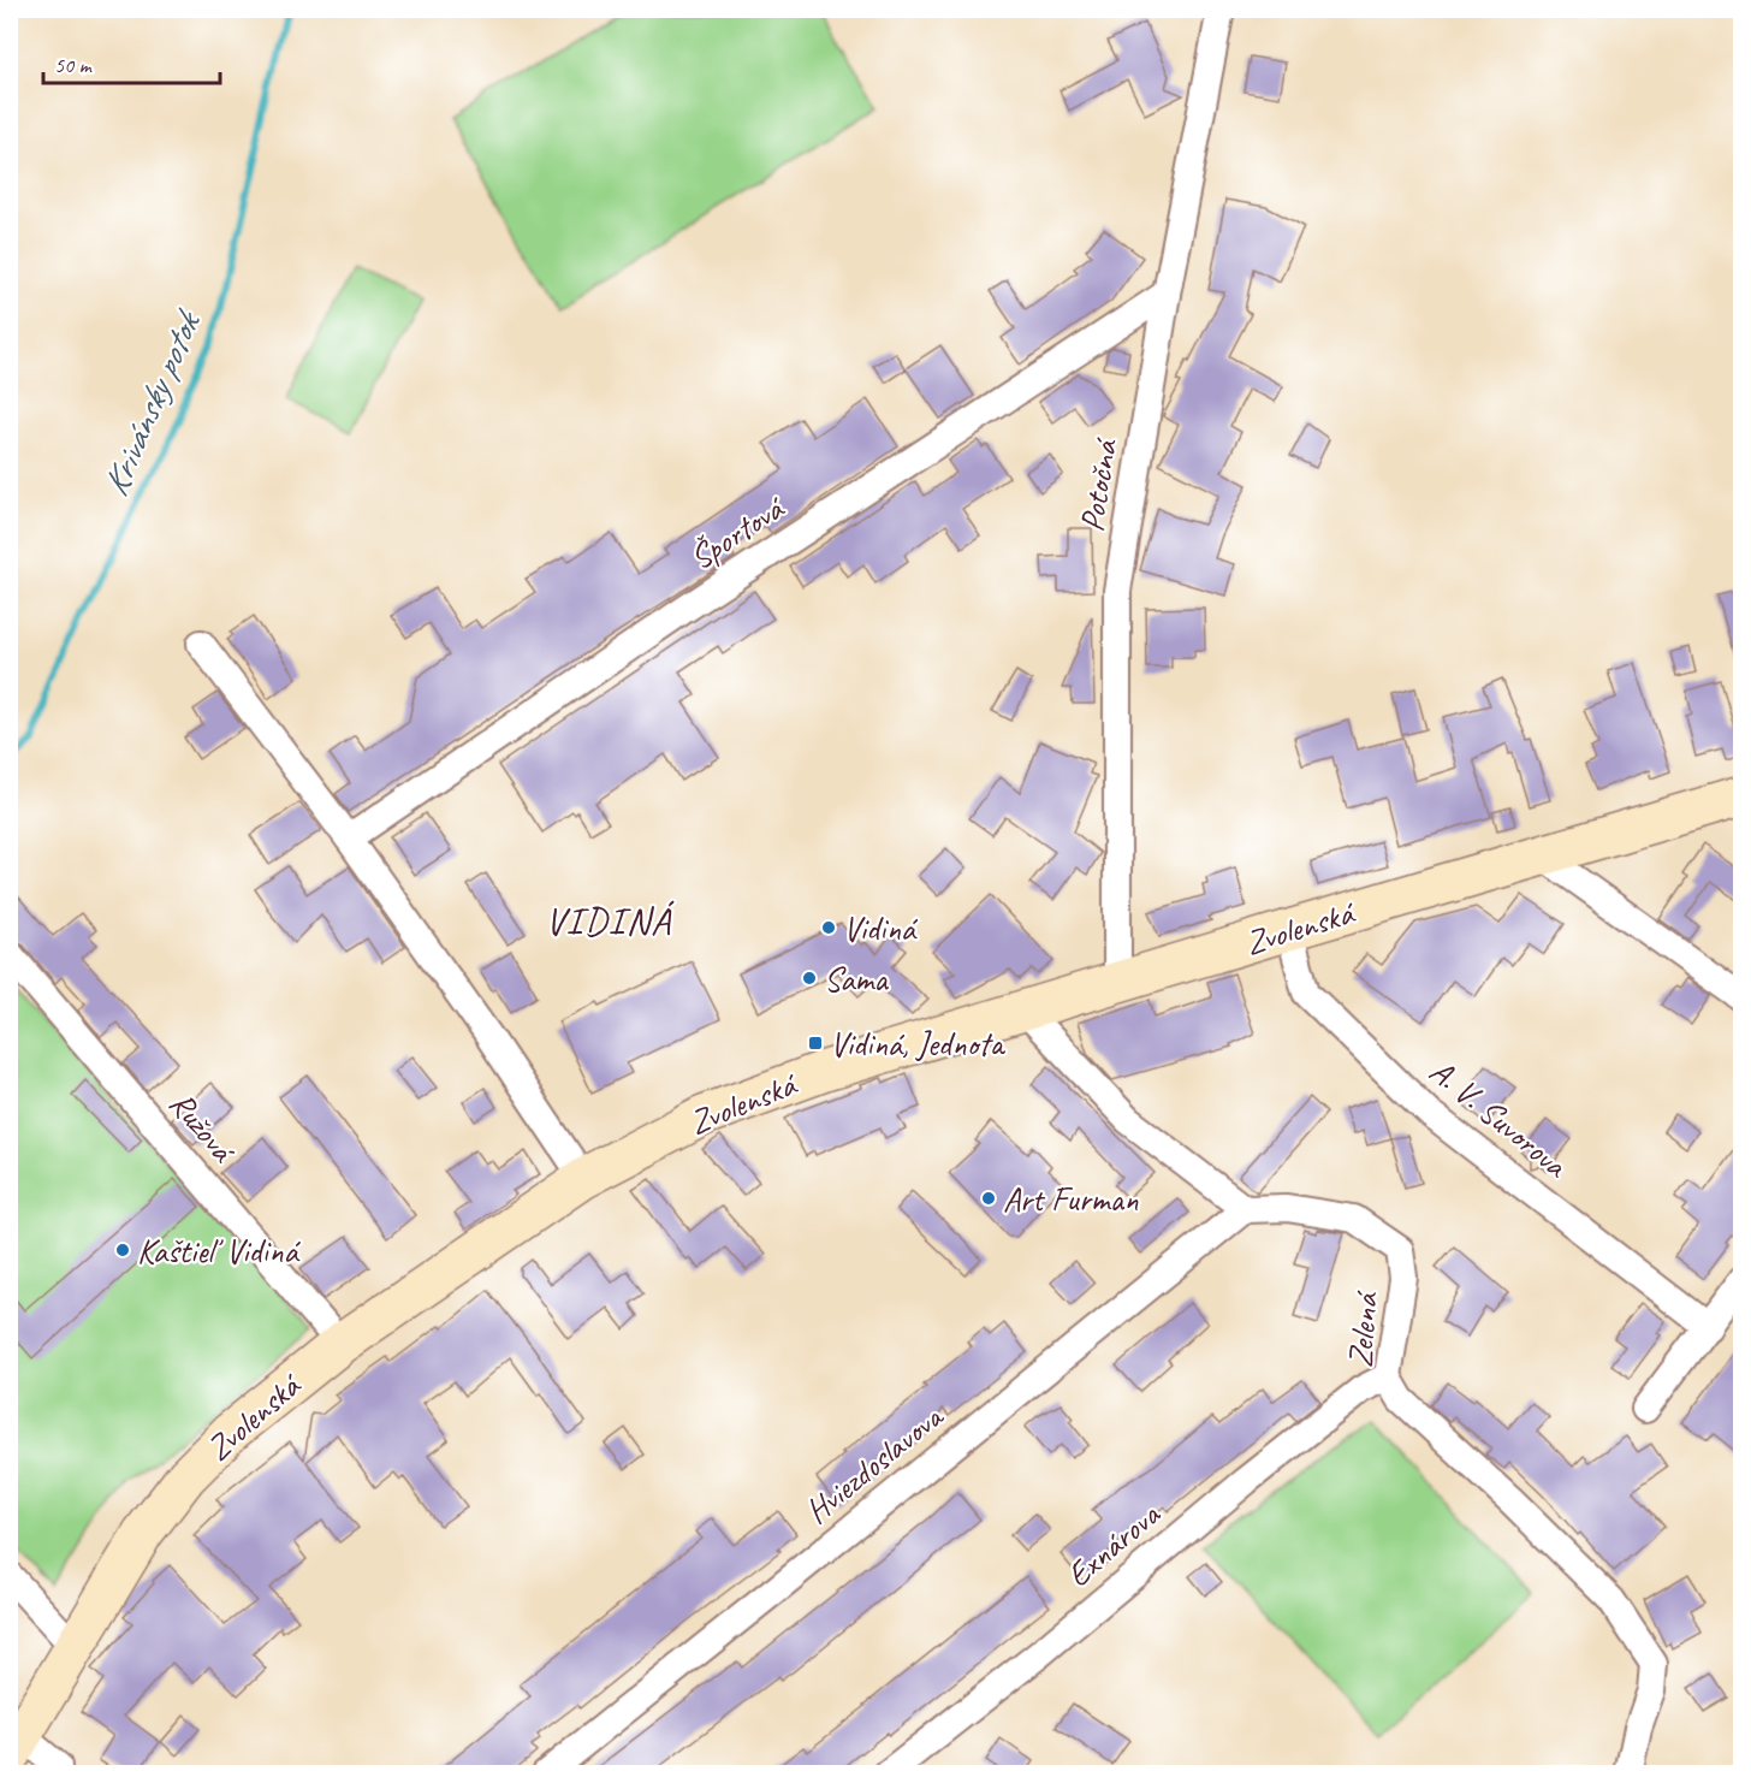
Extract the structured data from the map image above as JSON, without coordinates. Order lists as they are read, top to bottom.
{
  "streets": {
    "street": [
      "Potočná",
      "Športová",
      "Zvolenská",
      "A. V. Suvorova",
      "Ružová",
      "Zelená",
      "Hviezdoslavova",
      "Exnárova"
    ]
  },
  "crossings": [
    ["Potočná", "Športová"],
    ["Potočná", "Zvolenská"],
    ["Zvolenská", "A. V. Suvorova"],
    ["Zvolenská", "Ružová"],
    ["Zelená", "Hviezdoslavova"],
    ["Zelená", "Exnárova"]
  ],
  "districts": ["VIDINÁ"],
  "water": ["Krivánsky potok"],
  "places": {
    "other": [
      "Vidiná",
      "Sama",
      "Art Furman",
      "Kaštieľ Vidiná"
    ],
    "transit": ["Vidiná, Jednota"]
  },
  "scale_bar": "50 m"
}
